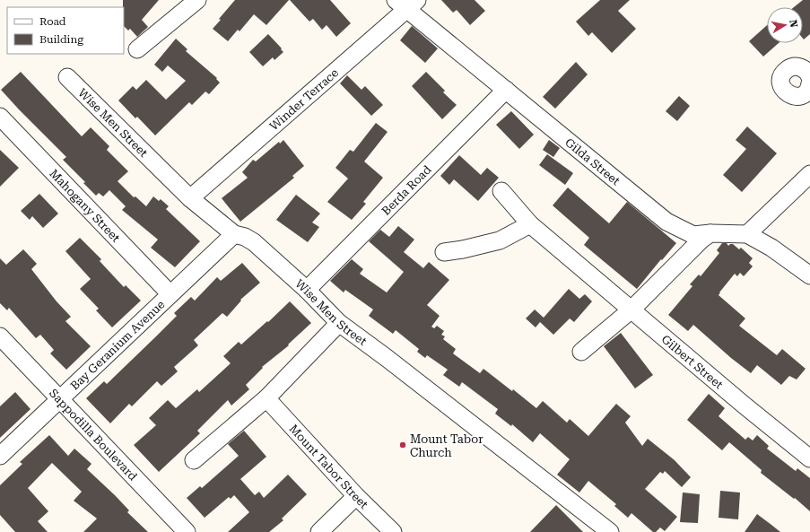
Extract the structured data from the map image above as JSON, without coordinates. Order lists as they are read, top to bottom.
{
  "streets": {
    "street": [
      "Winder Terrace",
      "Wise Men Street",
      "Gilda Street",
      "Berda Road",
      "Mahogany Street",
      "Bay Geranium Avenue",
      "Gilbert Street",
      "Sappodilla Boulevard",
      "Mount Tabor Street"
    ]
  },
  "crossings": [
    ["Winder Terrace", "Wise Men Street"],
    ["Winder Terrace", "Gilda Street"],
    ["Wise Men Street", "Berda Road"],
    ["Wise Men Street", "Bay Geranium Avenue"],
    ["Gilda Street", "Berda Road"],
    ["Mahogany Street", "Bay Geranium Avenue"],
    ["Bay Geranium Avenue", "Sappodilla Boulevard"]
  ],
  "places": ["Mount Tabor Church"],
  "legend": ["Road", "Building"],
  "north": "right"
}
